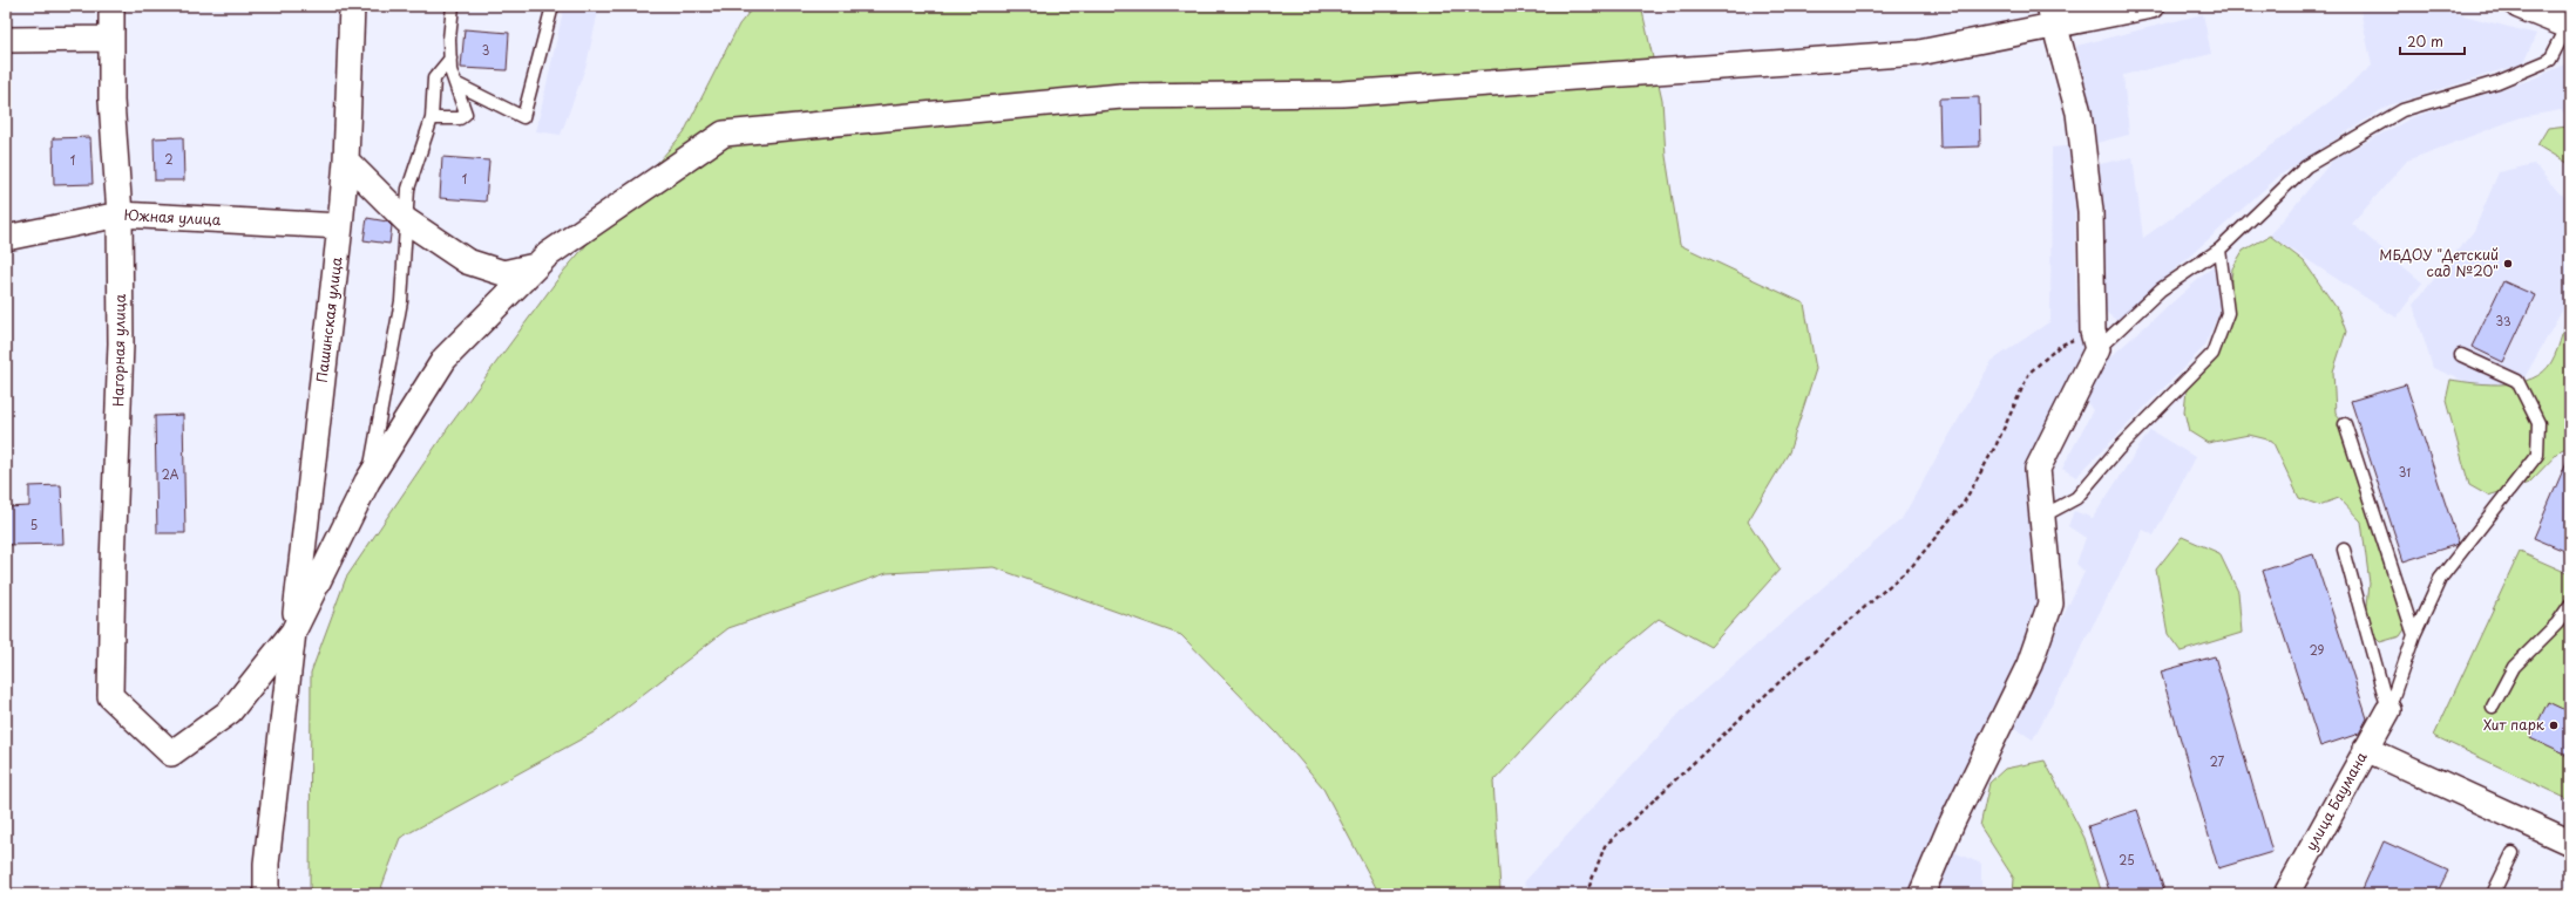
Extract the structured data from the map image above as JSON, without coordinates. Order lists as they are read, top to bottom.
{
  "streets": {
    "street": [
      "Южная улица",
      "Пашинская улица",
      "Нагорная улица",
      "улица Баумана"
    ]
  },
  "crossings": [
    ["Южная улица", "Пашинская улица"],
    ["Южная улица", "Нагорная улица"],
    ["Пашинская улица", "Нагорная улица"]
  ],
  "places": ["МБДОУ \"Детский сад №20\"", "Хит парк"],
  "house_numbers": [
    "3",
    "2",
    "1",
    "1",
    "33",
    "31",
    "2А",
    "5",
    "29",
    "27",
    "25"
  ],
  "scale_bar": "20 m"
}
